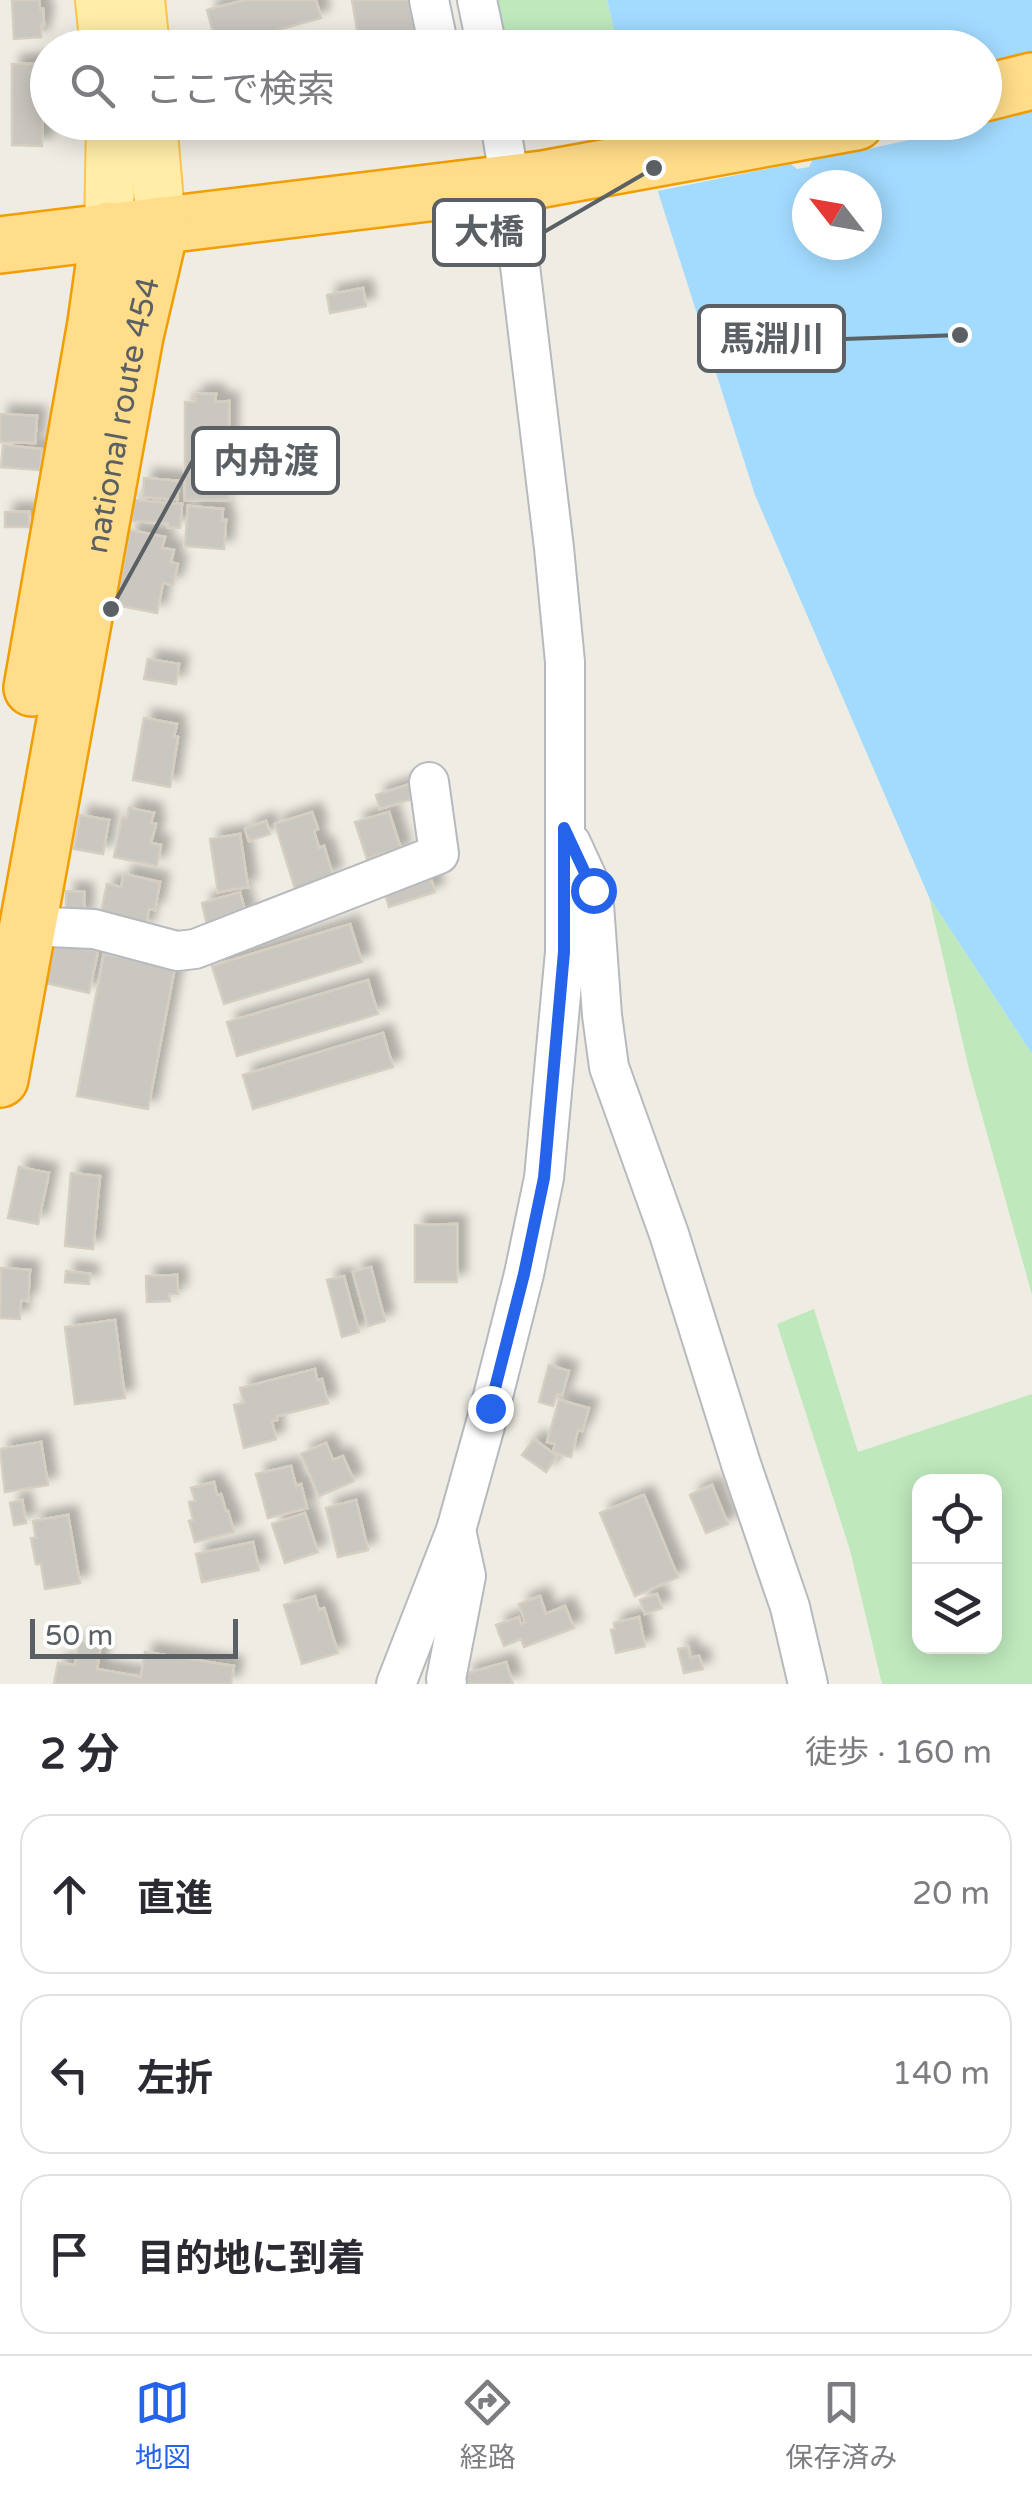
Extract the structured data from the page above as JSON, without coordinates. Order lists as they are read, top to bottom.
{
  "streets": {
    "highway": ["national route 454"]
  },
  "places": ["大橋", "馬淵川", "内舟渡"],
  "scale_bar": "50 m",
  "north": "top left",
  "page": {
    "search": "ここで検索",
    "scale": "50 m",
    "heading": ["2 分", "徒歩 · 160 m"],
    "list": [
      ["直進", "20 m"],
      ["左折", "140 m"],
      "目的地に到着"
    ],
    "nav": ["地図", "経路", "保存済み"]
  }
}
